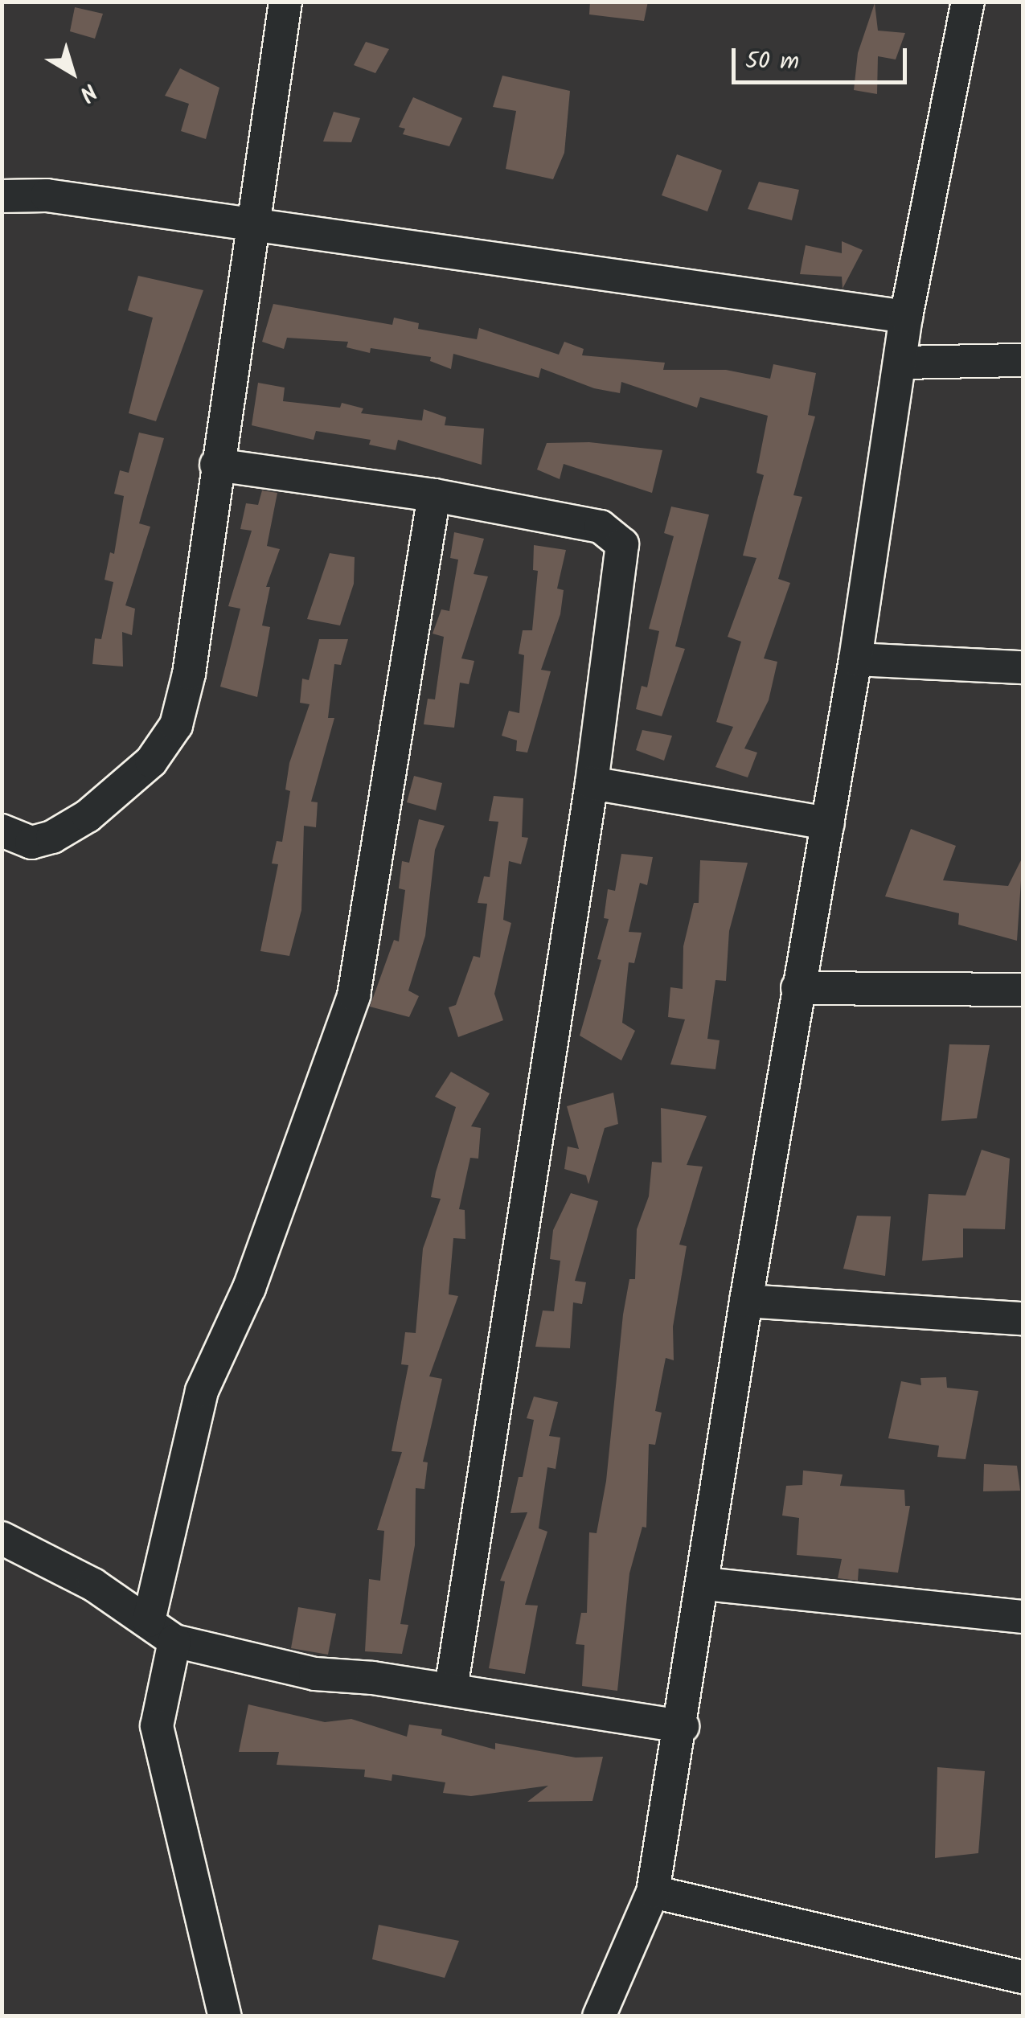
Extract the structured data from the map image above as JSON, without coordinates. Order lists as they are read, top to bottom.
{
  "scale_bar": "50 m",
  "north": "bottom right"
}
